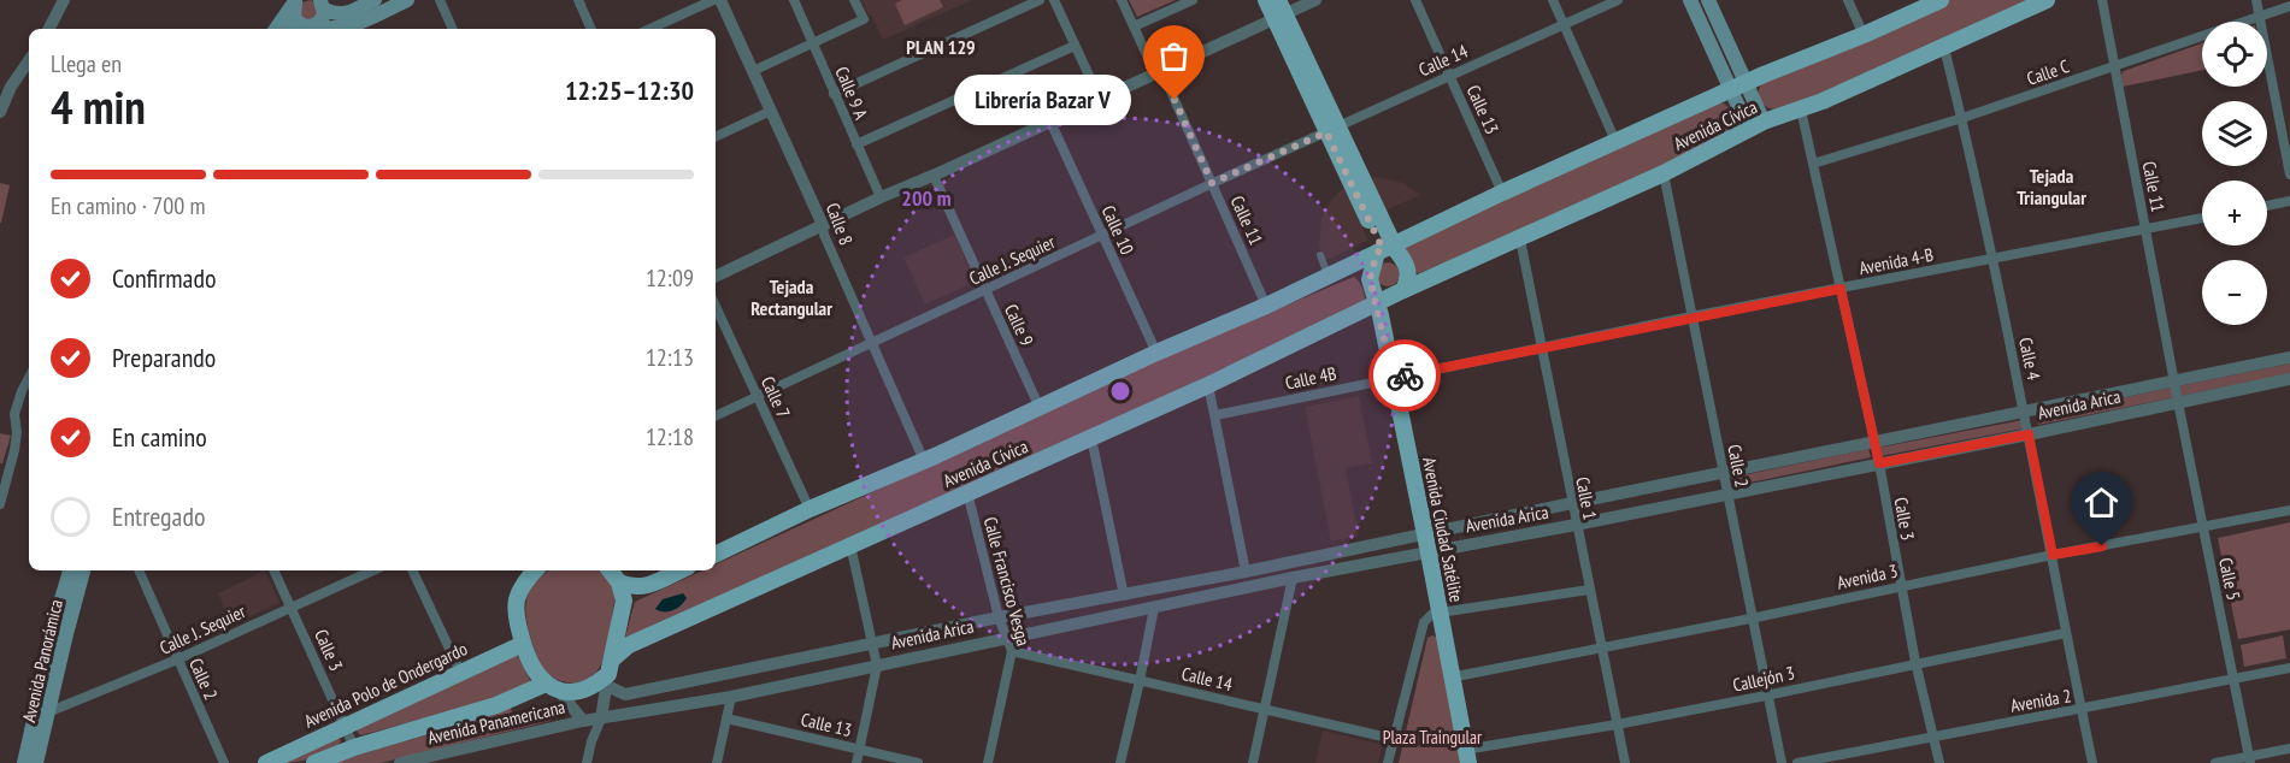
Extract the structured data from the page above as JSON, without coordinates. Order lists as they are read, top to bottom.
{
  "streets": {
    "main road": [
      "Avenida Cívica",
      "Avenida Ciudad Satélite",
      "Avenida Panorámica",
      "Avenida Polo de Ondergardo"
    ],
    "street": [
      "Calle 14",
      "Calle C",
      "Calle 9 A",
      "Calle 13",
      "Calle 11",
      "Calle 8",
      "Calle 10",
      "Calle J. Sequier",
      "Avenida 4-B",
      "Calle 9",
      "Calle 4",
      "Calle 4B",
      "Calle 7",
      "Avenida Arica",
      "Calle 2",
      "Calle 1",
      "Calle 3",
      "Avenida 3",
      "Calle 5",
      "Calle Francisco Vesga",
      "Callejón 3",
      "Avenida 2",
      "Avenida Panamericana"
    ]
  },
  "crossings": [
    ["Calle 14", "Calle 13"],
    ["Calle 14", "Calle J. Sequier"],
    ["Calle 14", "Calle Francisco Vesga"],
    ["Calle C", "Calle 11"],
    ["Calle C", "Calle 4"],
    ["Calle C", "Calle 3"],
    ["Calle 13", "Avenida Cívica"],
    ["Avenida Cívica", "Calle 11"],
    ["Avenida Cívica", "Calle 8"],
    ["Avenida Cívica", "Calle 10"],
    ["Avenida Cívica", "Calle 9"],
    ["Avenida Cívica", "Calle 4"],
    ["Avenida Cívica", "Calle 7"],
    ["Avenida Cívica", "Avenida Arica"],
    ["Avenida Cívica", "Calle 2"],
    ["Avenida Cívica", "Calle 1"],
    ["Avenida Cívica", "Calle 3"],
    ["Avenida Cívica", "Avenida Ciudad Satélite"],
    ["Avenida Cívica", "Calle Francisco Vesga"],
    ["Calle 11", "Calle J. Sequier"],
    ["Calle 11", "Avenida 4-B"],
    ["Calle 11", "Avenida Arica"],
    ["Calle 11", "Calle 5"],
    ["Calle 8", "Calle J. Sequier"],
    ["Calle 10", "Calle J. Sequier"],
    ["Calle J. Sequier", "Calle 9"],
    ["Calle J. Sequier", "Calle 7"],
    ["Calle J. Sequier", "Calle 2"],
    ["Calle J. Sequier", "Calle 3"],
    ["Calle J. Sequier", "Avenida Panorámica"],
    ["Avenida 4-B", "Calle 4"],
    ["Avenida 4-B", "Calle 4B"],
    ["Avenida 4-B", "Calle 2"],
    ["Avenida 4-B", "Calle 1"],
    ["Avenida 4-B", "Calle 3"],
    ["Calle 4", "Avenida Arica"],
    ["Calle 4", "Avenida 3"],
    ["Calle 4", "Callejón 3"],
    ["Calle 4", "Avenida 2"],
    ["Calle 4B", "Calle 1"],
    ["Calle 4B", "Avenida Ciudad Satélite"],
    ["Avenida Arica", "Calle 2"],
    ["Avenida Arica", "Calle 1"],
    ["Avenida Arica", "Calle 3"],
    ["Avenida Arica", "Avenida Ciudad Satélite"],
    ["Avenida Arica", "Calle 5"],
    ["Avenida Arica", "Calle Francisco Vesga"],
    ["Avenida Arica", "Avenida Panamericana"],
    ["Calle 2", "Avenida 3"],
    ["Calle 2", "Callejón 3"],
    ["Calle 1", "Avenida 3"],
    ["Calle 1", "Callejón 3"],
    ["Calle 3", "Avenida 3"],
    ["Calle 3", "Callejón 3"],
    ["Calle 3", "Avenida Polo de Ondergardo"],
    ["Calle 3", "Avenida 2"],
    ["Avenida Ciudad Satélite", "Avenida 3"],
    ["Avenida Ciudad Satélite", "Callejón 3"],
    ["Avenida 3", "Calle 5"],
    ["Calle 5", "Avenida 2"]
  ],
  "districts": ["PLAN 129", "Tejada Triangular", "Tejada Rectangular"],
  "parks": ["Plaza Traingular"],
  "places": ["Librería Bazar V"],
  "page": {
    "map_buttons": ["+", "−"],
    "heading": ["4 min", "Llega en", "12:25–12:30"],
    "bubble": "Librería Bazar V",
    "bar": "En camino · 700 m",
    "list": [
      ["Confirmado", "12:09"],
      ["Preparando", "12:13"],
      ["En camino", "12:18"],
      "Entregado"
    ]
  },
  "rings": ["200 m"]
}
